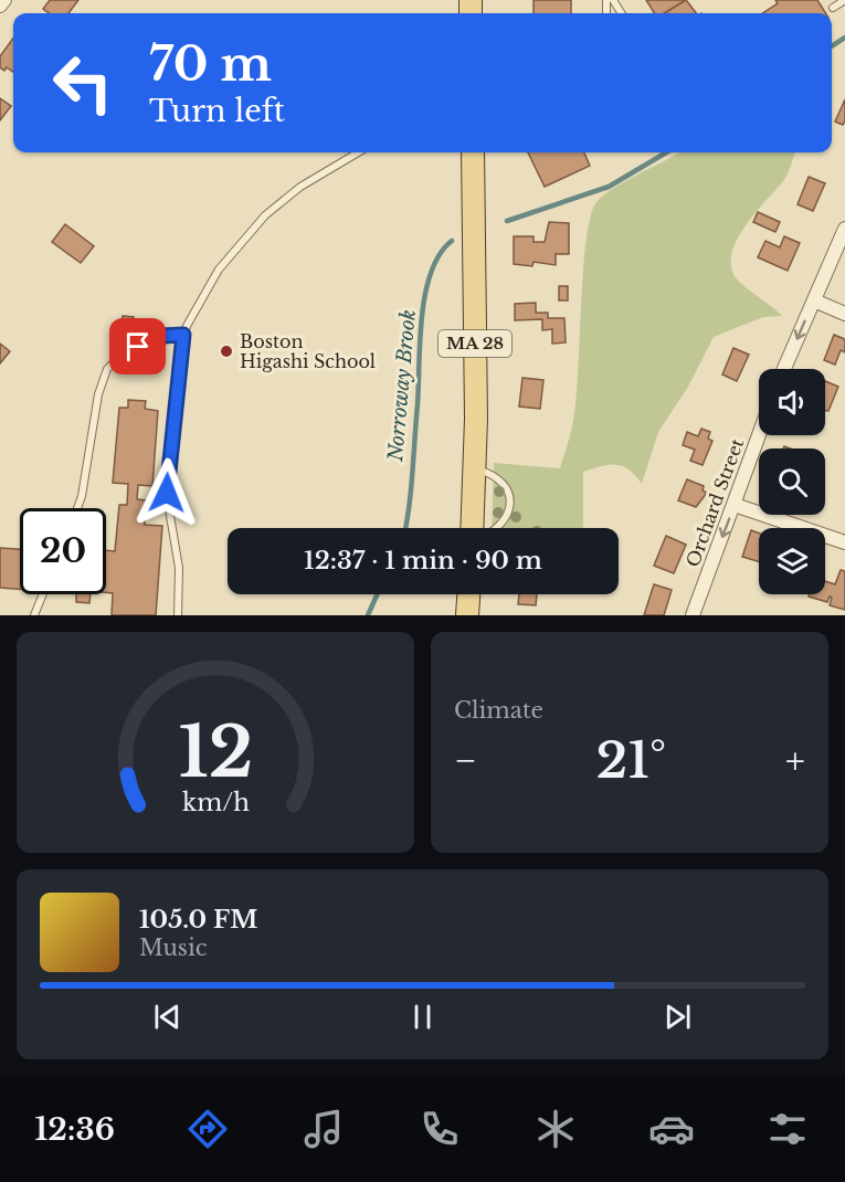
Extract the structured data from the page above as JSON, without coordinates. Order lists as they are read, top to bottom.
{
  "streets": {
    "main road": ["MA 28"],
    "street": ["Orchard Street"]
  },
  "one_way": ["Orchard Street"],
  "water": ["Norroway Brook"],
  "places": ["Boston Higashi School"],
  "page": {
    "turn": ["70 m", "Turn left"],
    "limit": "20",
    "trip": "12:37 · 1 min · 90 m",
    "tile": "Climate",
    "heat": ["−", "21°", "+"],
    "song": ["105.0 FM", "Music"],
    "tabs": "12:36",
    "gauge": ["12", "km/h"]
  }
}
